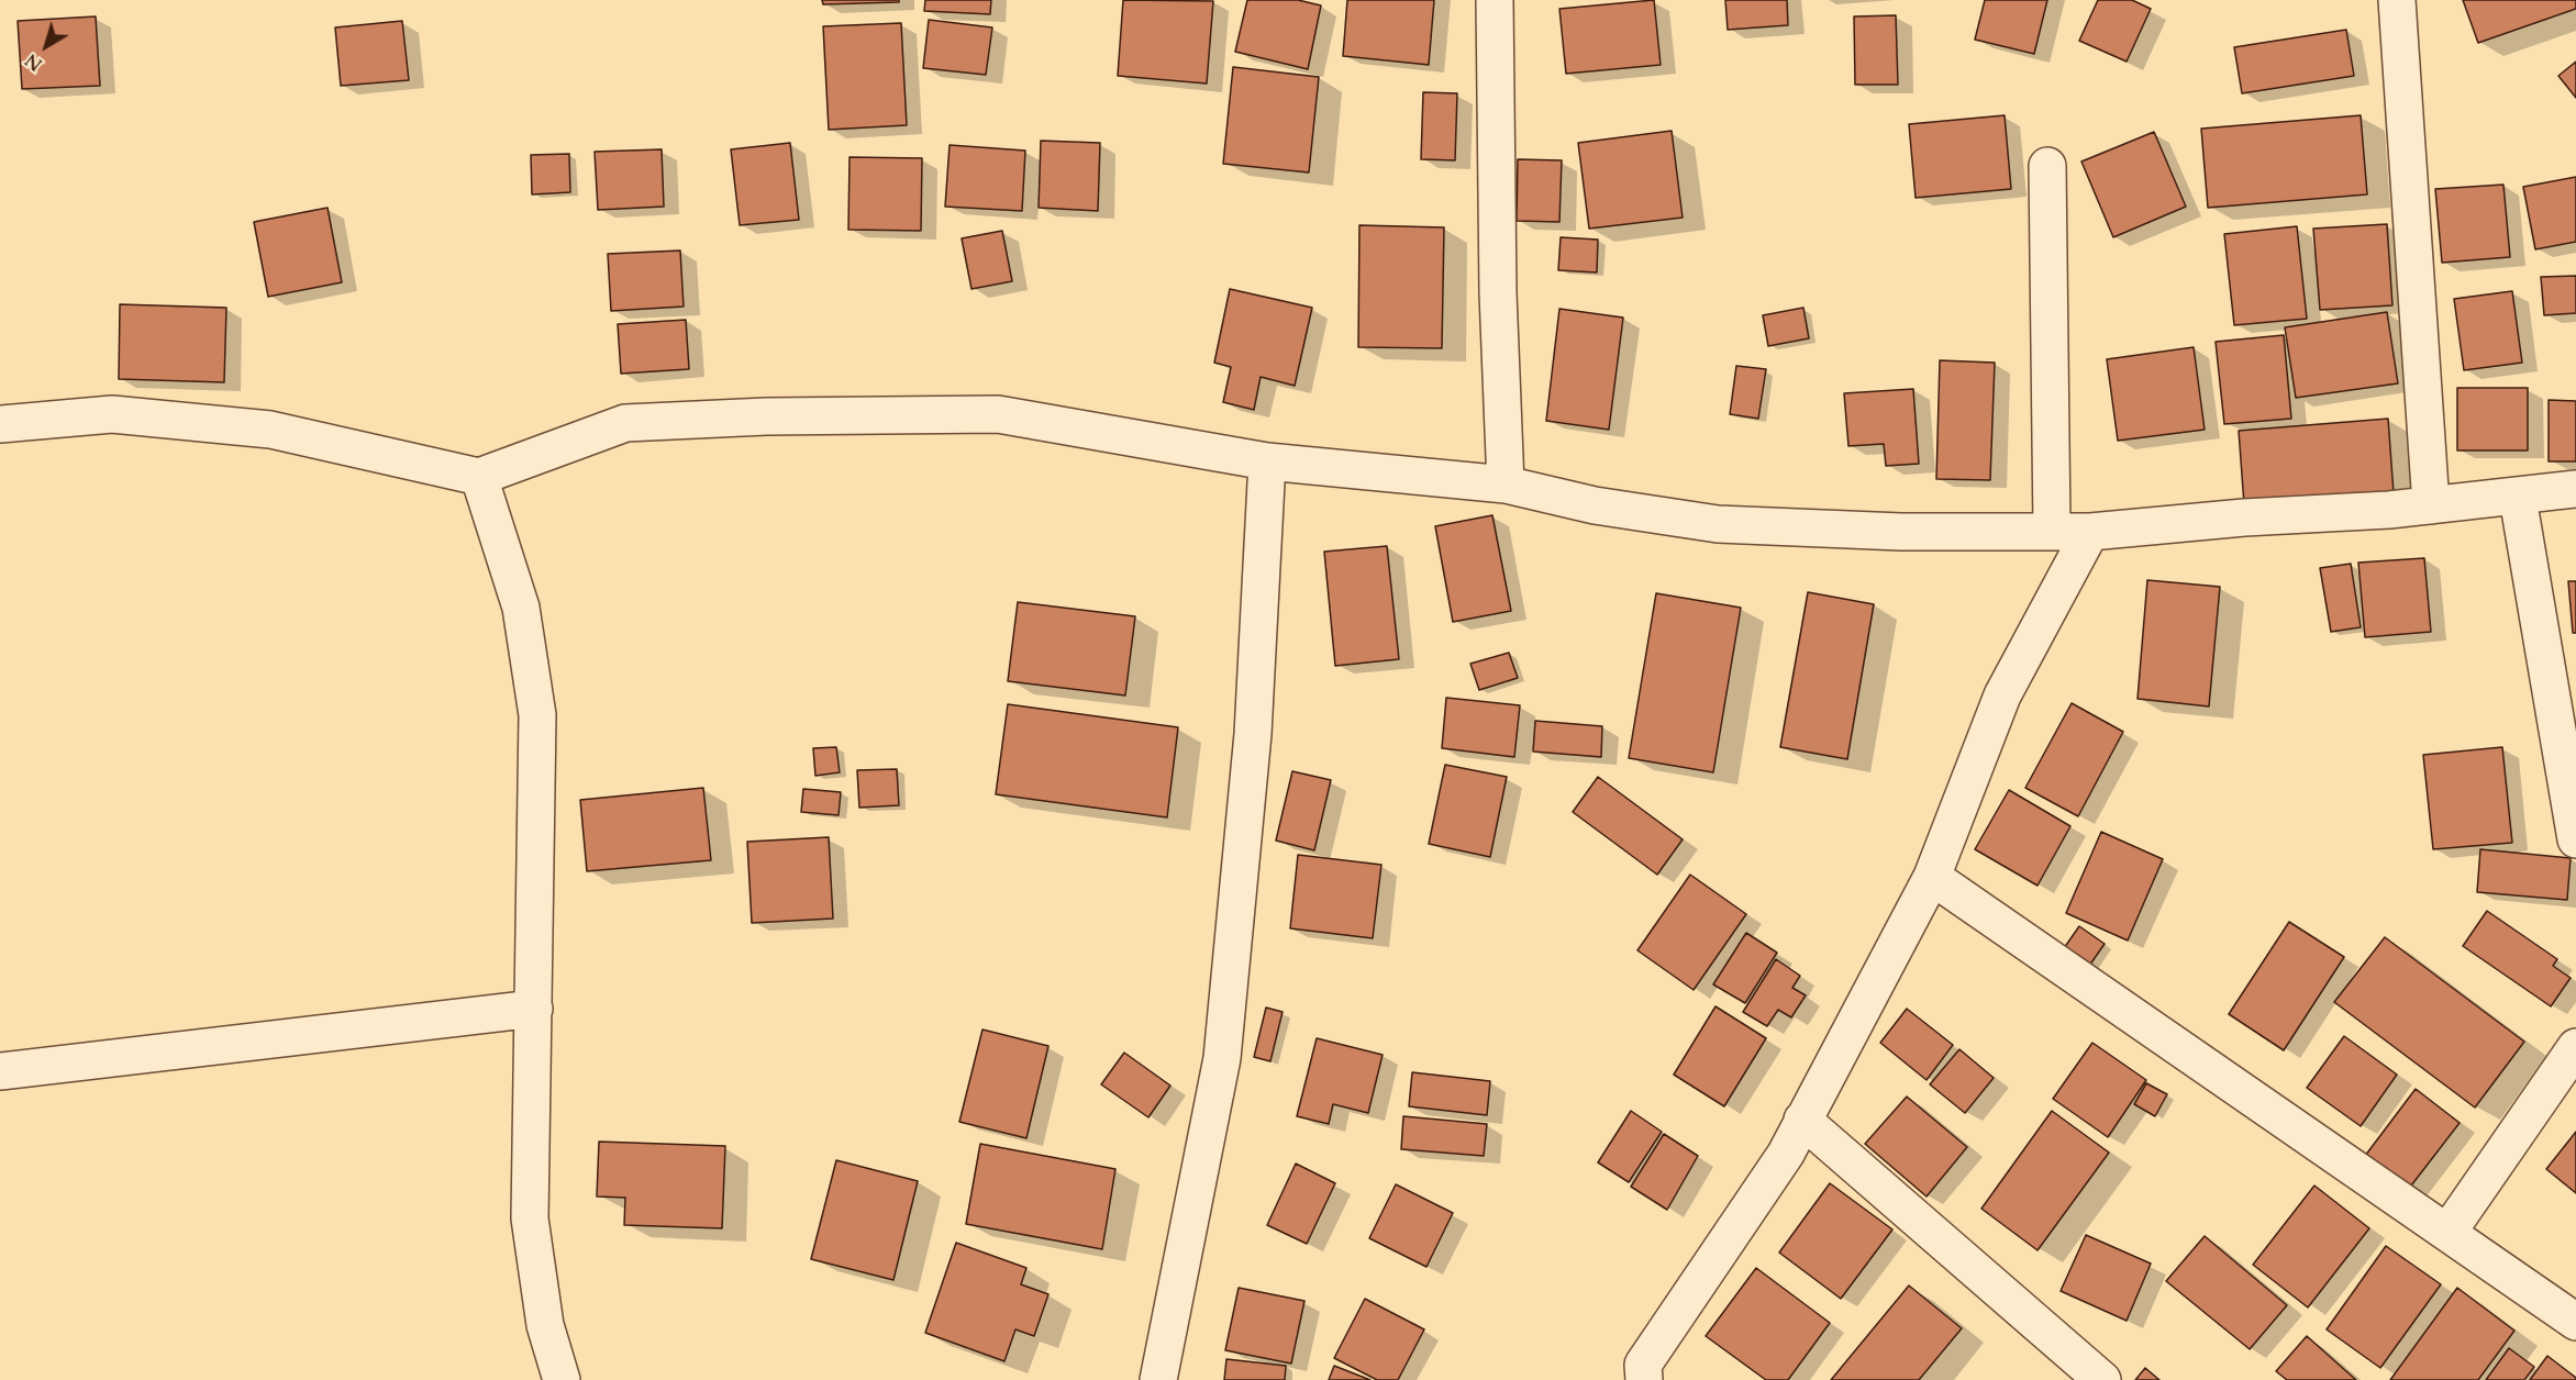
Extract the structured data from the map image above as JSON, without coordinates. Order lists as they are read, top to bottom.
{
  "north": "bottom left"
}
